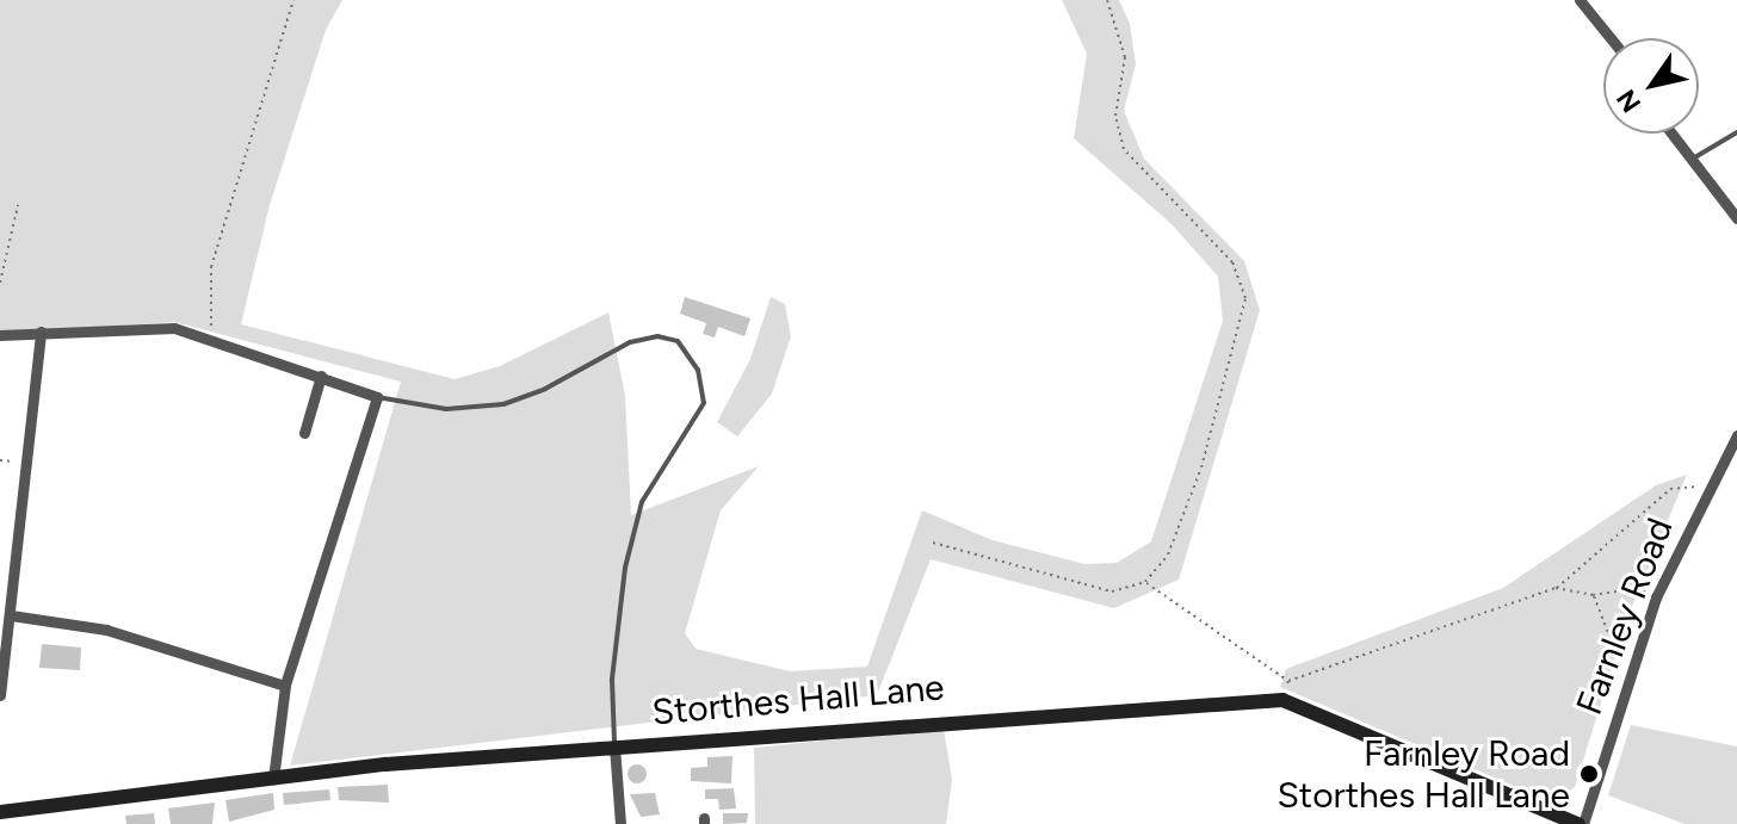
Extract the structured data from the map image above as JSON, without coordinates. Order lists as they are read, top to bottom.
{
  "streets": {
    "street": ["Farnley Road", "Storthes Hall Lane"]
  },
  "crossings": [
    ["Farnley Road", "Storthes Hall Lane"]
  ],
  "places": ["Farnley Road Storthes Hall Lane"],
  "north": "bottom left"
}
